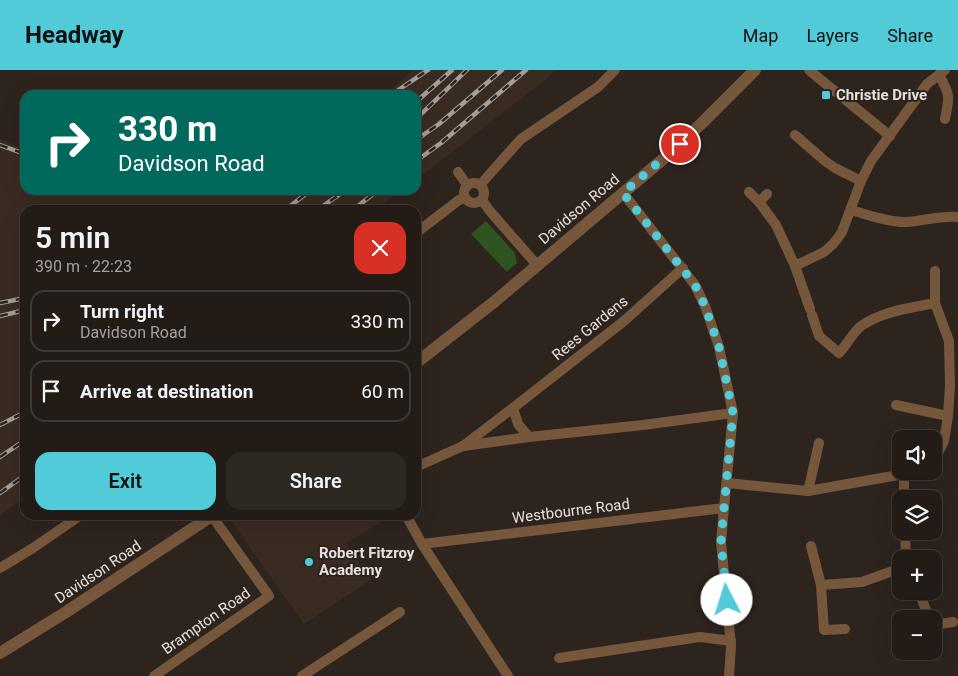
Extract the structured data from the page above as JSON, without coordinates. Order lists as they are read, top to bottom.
{
  "streets": {
    "street": [
      "Davidson Road",
      "Rees Gardens",
      "Westbourne Road",
      "Brampton Road"
    ]
  },
  "places": {
    "transit": ["Christie Drive"],
    "other": ["Robert Fitzroy Academy"]
  },
  "page": {
    "header": "Headway",
    "nav": ["Map", "Layers", "Share"],
    "turn": ["330 m", "Davidson Road"],
    "heading": ["5 min", "390 m · 22:23"],
    "list": [
      {
        "name": "Turn right",
        "note": "Davidson Road",
        "value": "330 m"
      },
      {
        "name": "Arrive at destination",
        "value": "60 m"
      }
    ],
    "map_buttons": ["+", "−"],
    "buttons": ["Exit", "Share"]
  }
}
